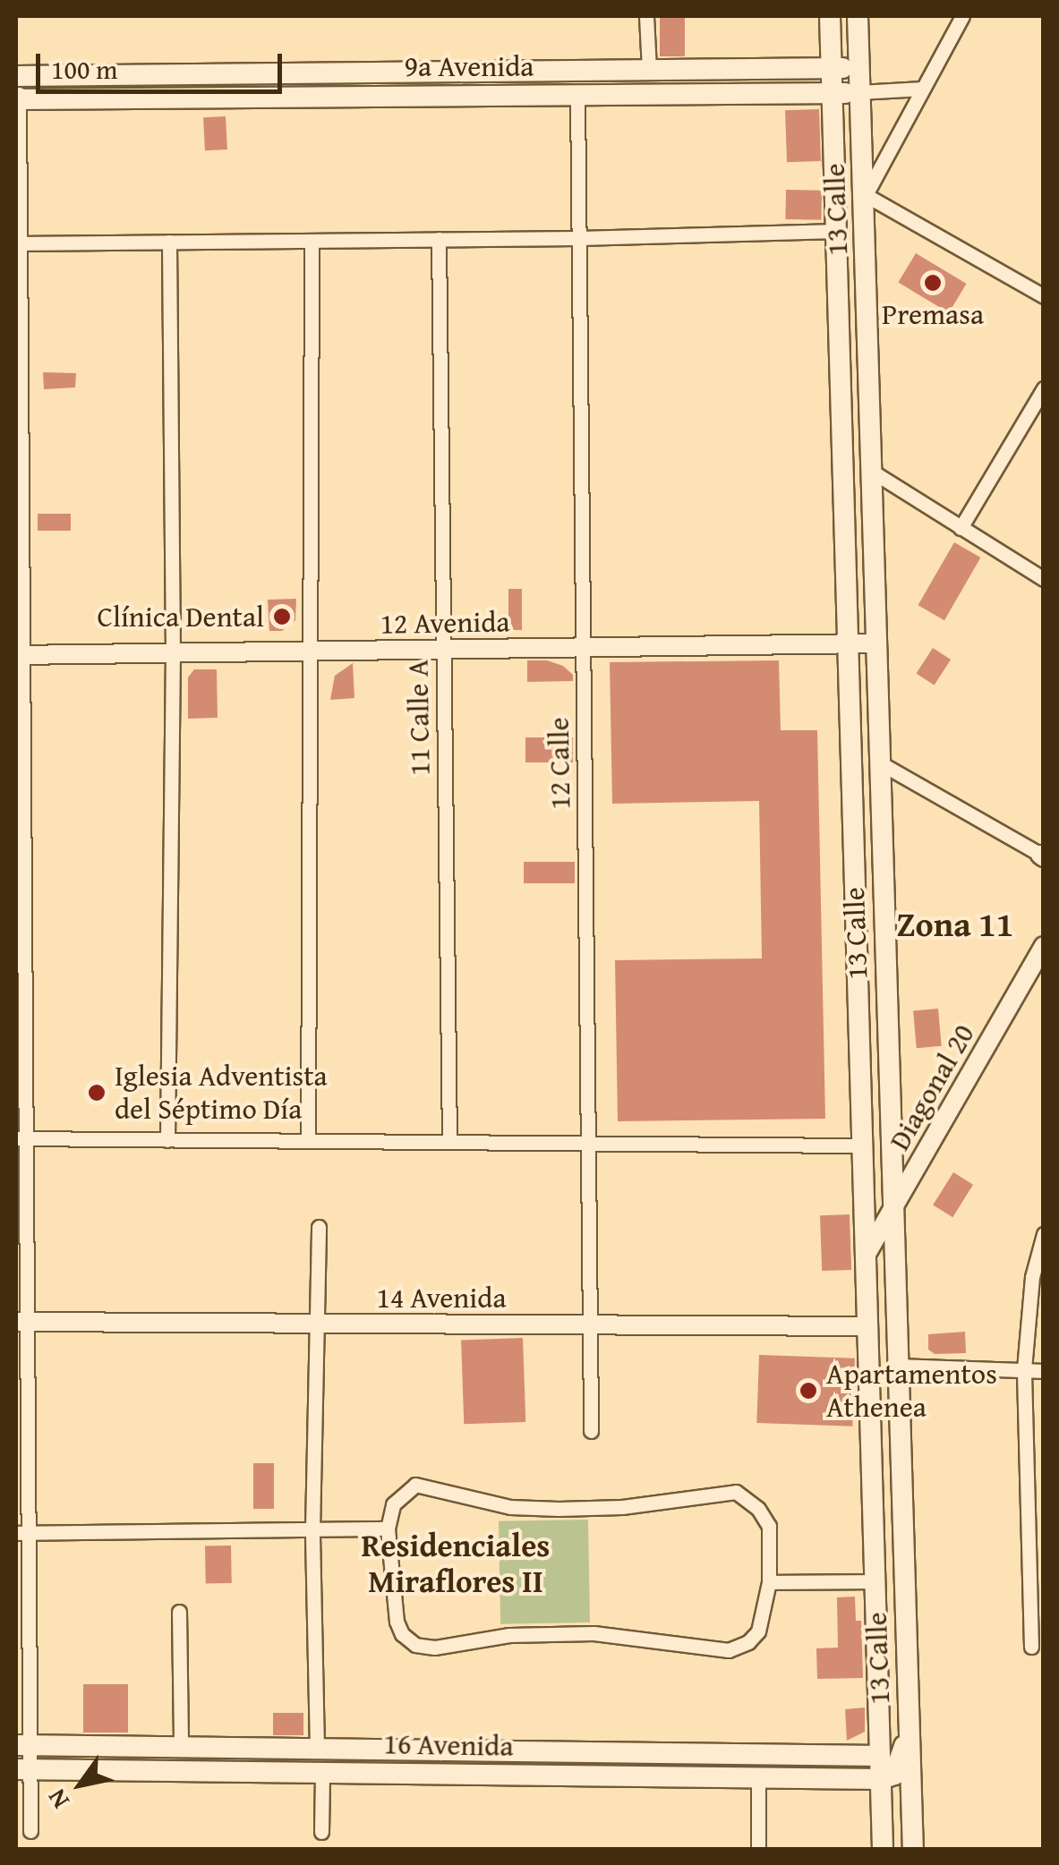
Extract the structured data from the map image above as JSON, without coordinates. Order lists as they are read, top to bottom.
{
  "streets": {
    "main road": ["9a Avenida", "13 Calle", "16 Avenida"],
    "street": [
      "12 Avenida",
      "11 Calle A",
      "12 Calle",
      "Diagonal 20",
      "14 Avenida"
    ]
  },
  "crossings": [
    ["9a Avenida", "13 Calle"],
    ["9a Avenida", "12 Calle"],
    ["13 Calle", "12 Avenida"],
    ["13 Calle", "Diagonal 20"],
    ["13 Calle", "14 Avenida"],
    ["13 Calle", "16 Avenida"],
    ["12 Avenida", "11 Calle A"],
    ["12 Avenida", "12 Calle"],
    ["12 Calle", "14 Avenida"]
  ],
  "districts": ["Zona 11", "Residenciales Miraflores II"],
  "places": [
    "Premasa",
    "Clínica Dental",
    "Iglesia Adventista del Séptimo Día",
    "Apartamentos Athenea"
  ],
  "scale_bar": "100 m",
  "north": "bottom left"
}
